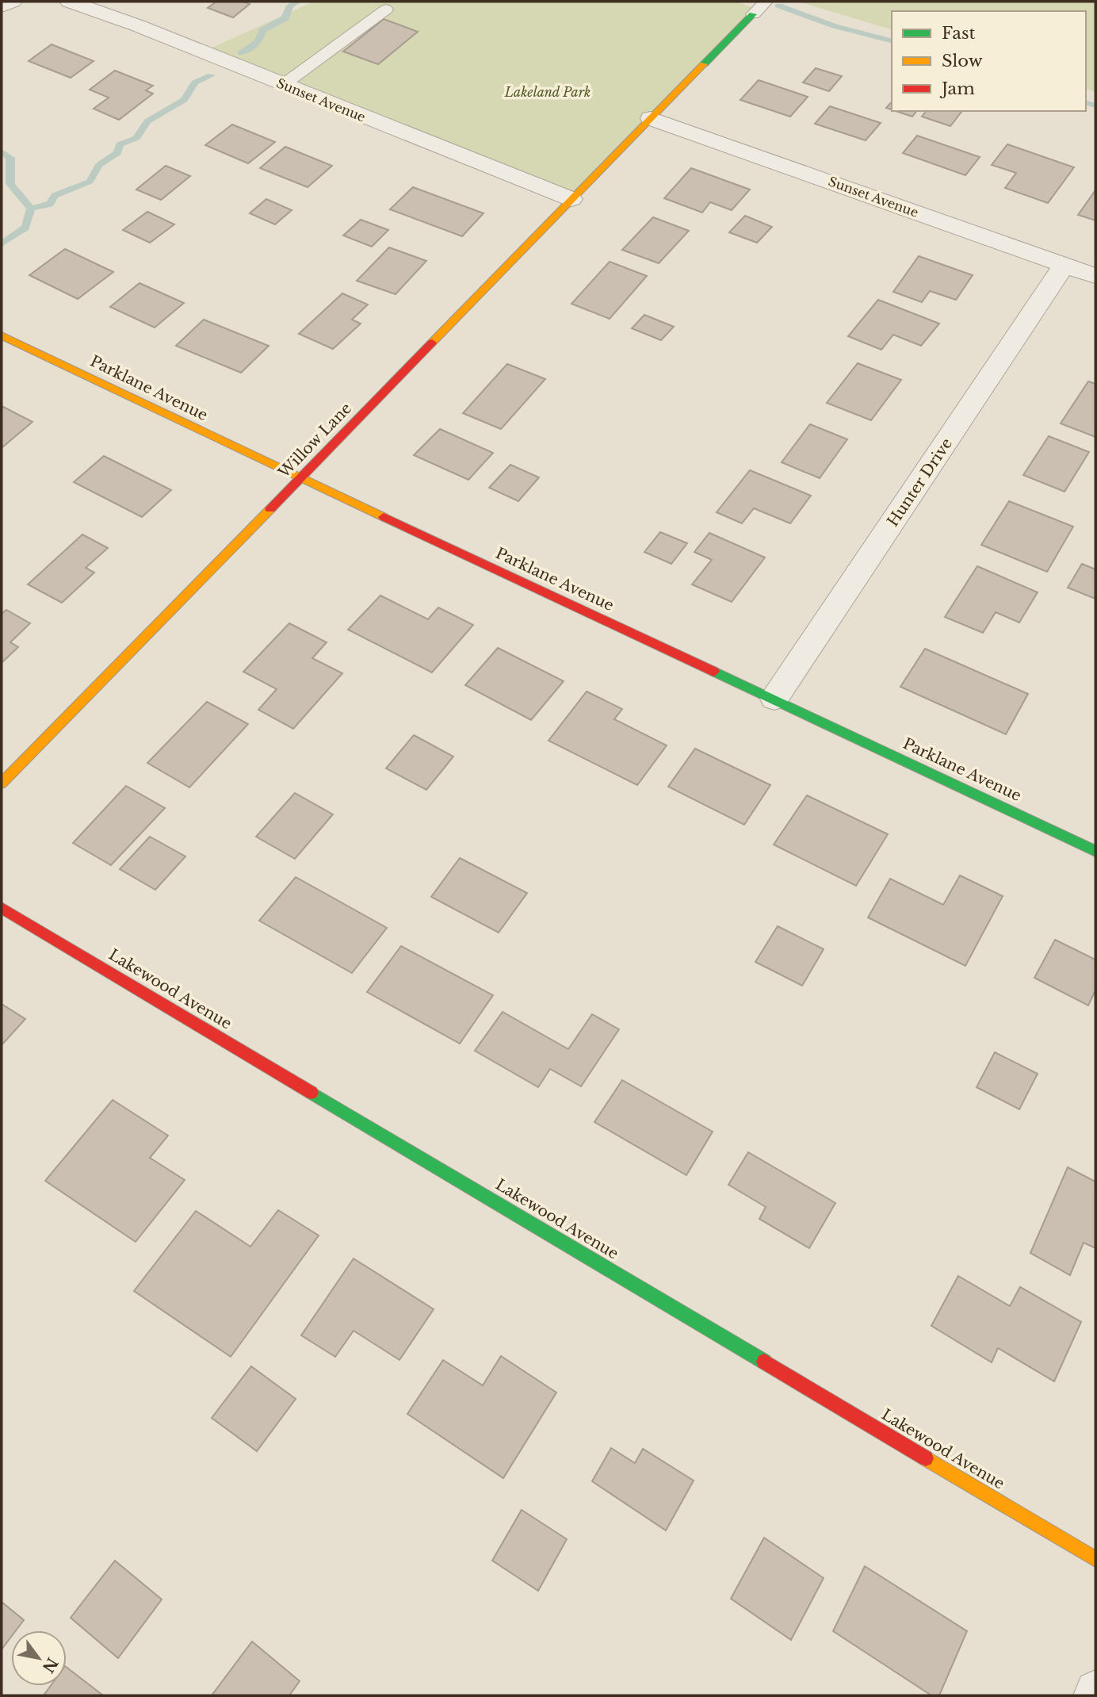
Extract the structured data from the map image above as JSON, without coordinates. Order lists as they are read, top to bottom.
{
  "streets": {
    "street": [
      "Sunset Avenue",
      "Parklane Avenue",
      "Willow Lane",
      "Hunter Drive",
      "Lakewood Avenue"
    ]
  },
  "crossings": [
    ["Sunset Avenue", "Willow Lane"],
    ["Sunset Avenue", "Hunter Drive"],
    ["Parklane Avenue", "Willow Lane"],
    ["Parklane Avenue", "Hunter Drive"]
  ],
  "parks": ["Lakeland Park"],
  "legend": ["Fast", "Slow", "Jam"],
  "north": "bottom right"
}
